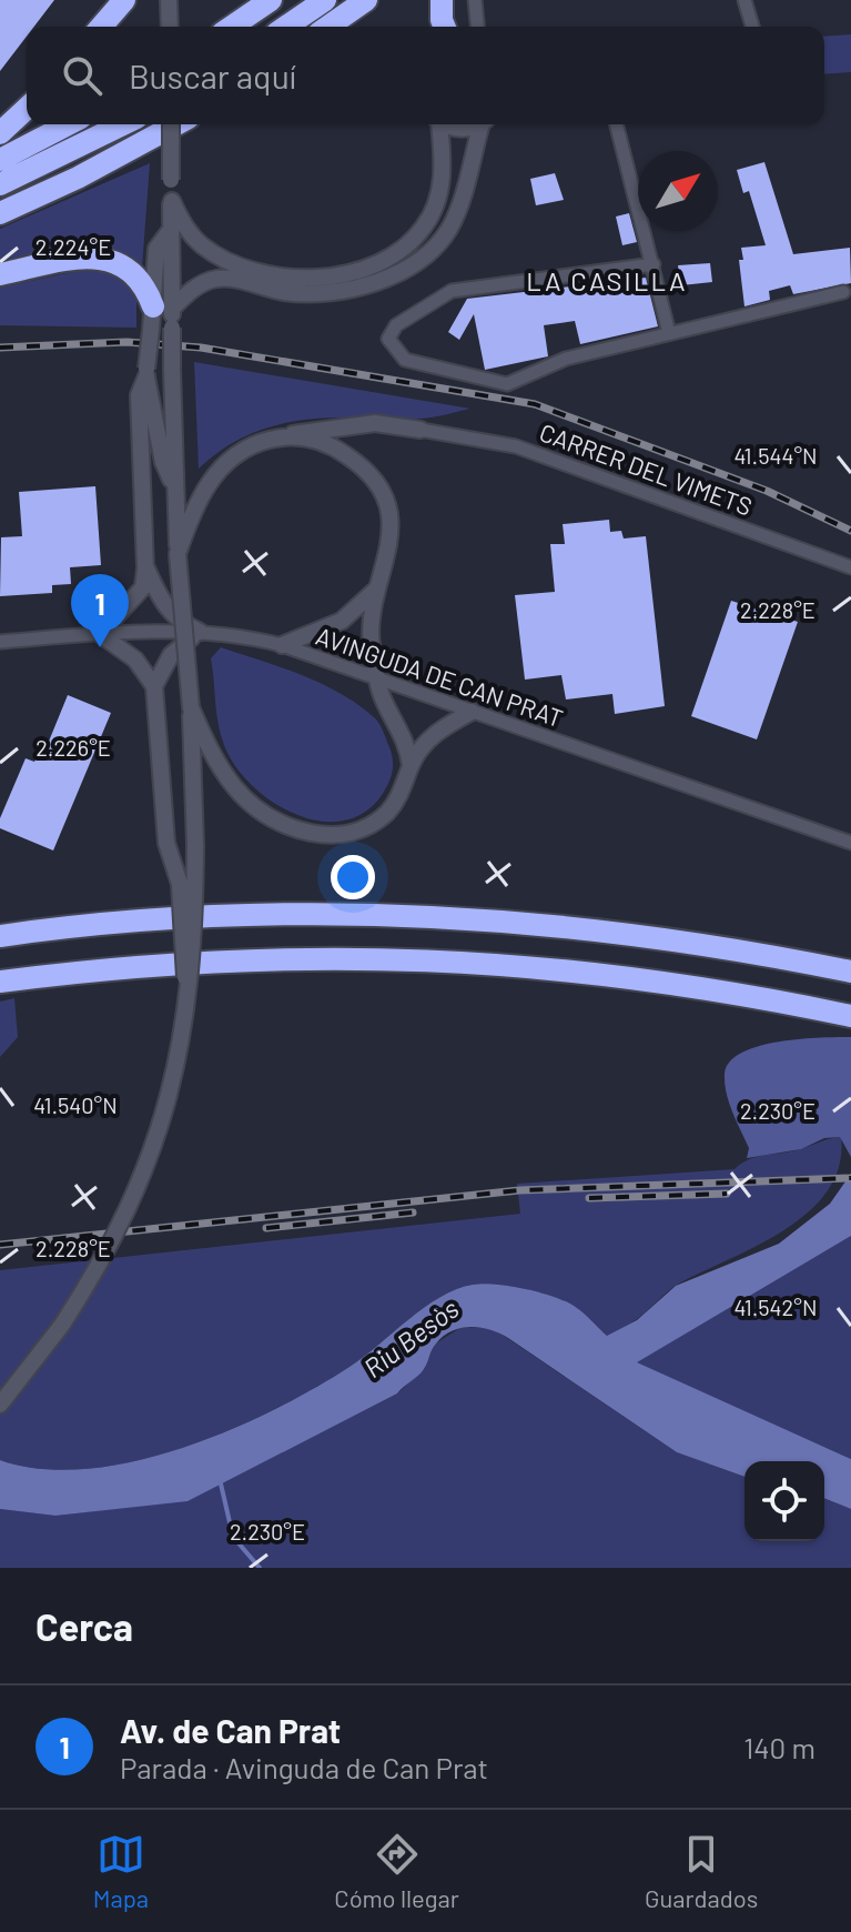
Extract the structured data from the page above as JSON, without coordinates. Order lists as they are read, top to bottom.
{
  "streets": {
    "street": ["CARRER DEL VIMETS", "AVINGUDA DE CAN PRAT"]
  },
  "districts": ["LA CASILLA"],
  "water": ["Riu Besòs"],
  "north": "top right",
  "page": {
    "search": "Buscar aquí",
    "pins": "1",
    "heading": "Cerca",
    "list": [
      {
        "mark": "1",
        "name": "Av. de Can Prat",
        "note": "Parada · Avinguda de Can Prat",
        "value": "140 m"
      }
    ],
    "nav": ["Mapa", "Cómo llegar", "Guardados"]
  },
  "coordinates": [
    "2.224°E",
    "41.544°N",
    "2.228°E",
    "2.226°E",
    "41.540°N",
    "2.230°E",
    "41.542°N"
  ]
}
